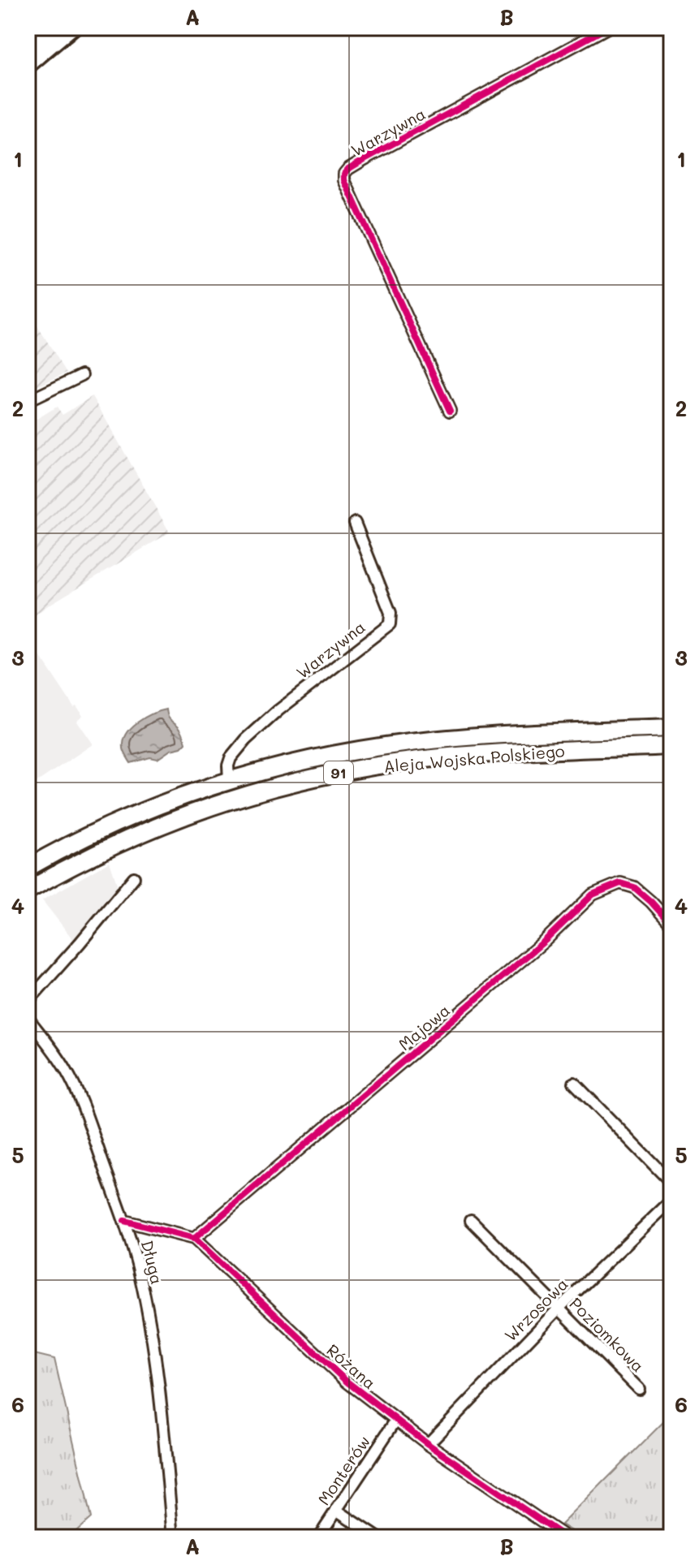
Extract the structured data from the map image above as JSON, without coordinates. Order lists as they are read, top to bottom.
{
  "streets": {
    "main road": ["Aleja Wojska Polskiego", "91"],
    "street": [
      "Warzywna",
      "Majowa",
      "Długa",
      "Wrzosowa",
      "Poziomkowa",
      "Różana",
      "Monterów"
    ]
  },
  "crossings": [
    ["Warzywna", "Aleja Wojska Polskiego"],
    ["Majowa", "Różana"],
    ["Długa", "Różana"],
    ["Wrzosowa", "Poziomkowa"],
    ["Wrzosowa", "Różana"],
    ["Różana", "Monterów"]
  ],
  "grid": {
    "columns": ["A", "B"],
    "rows": [
      "1",
      "2",
      "3",
      "4",
      "5",
      "6"
    ]
  }
}
